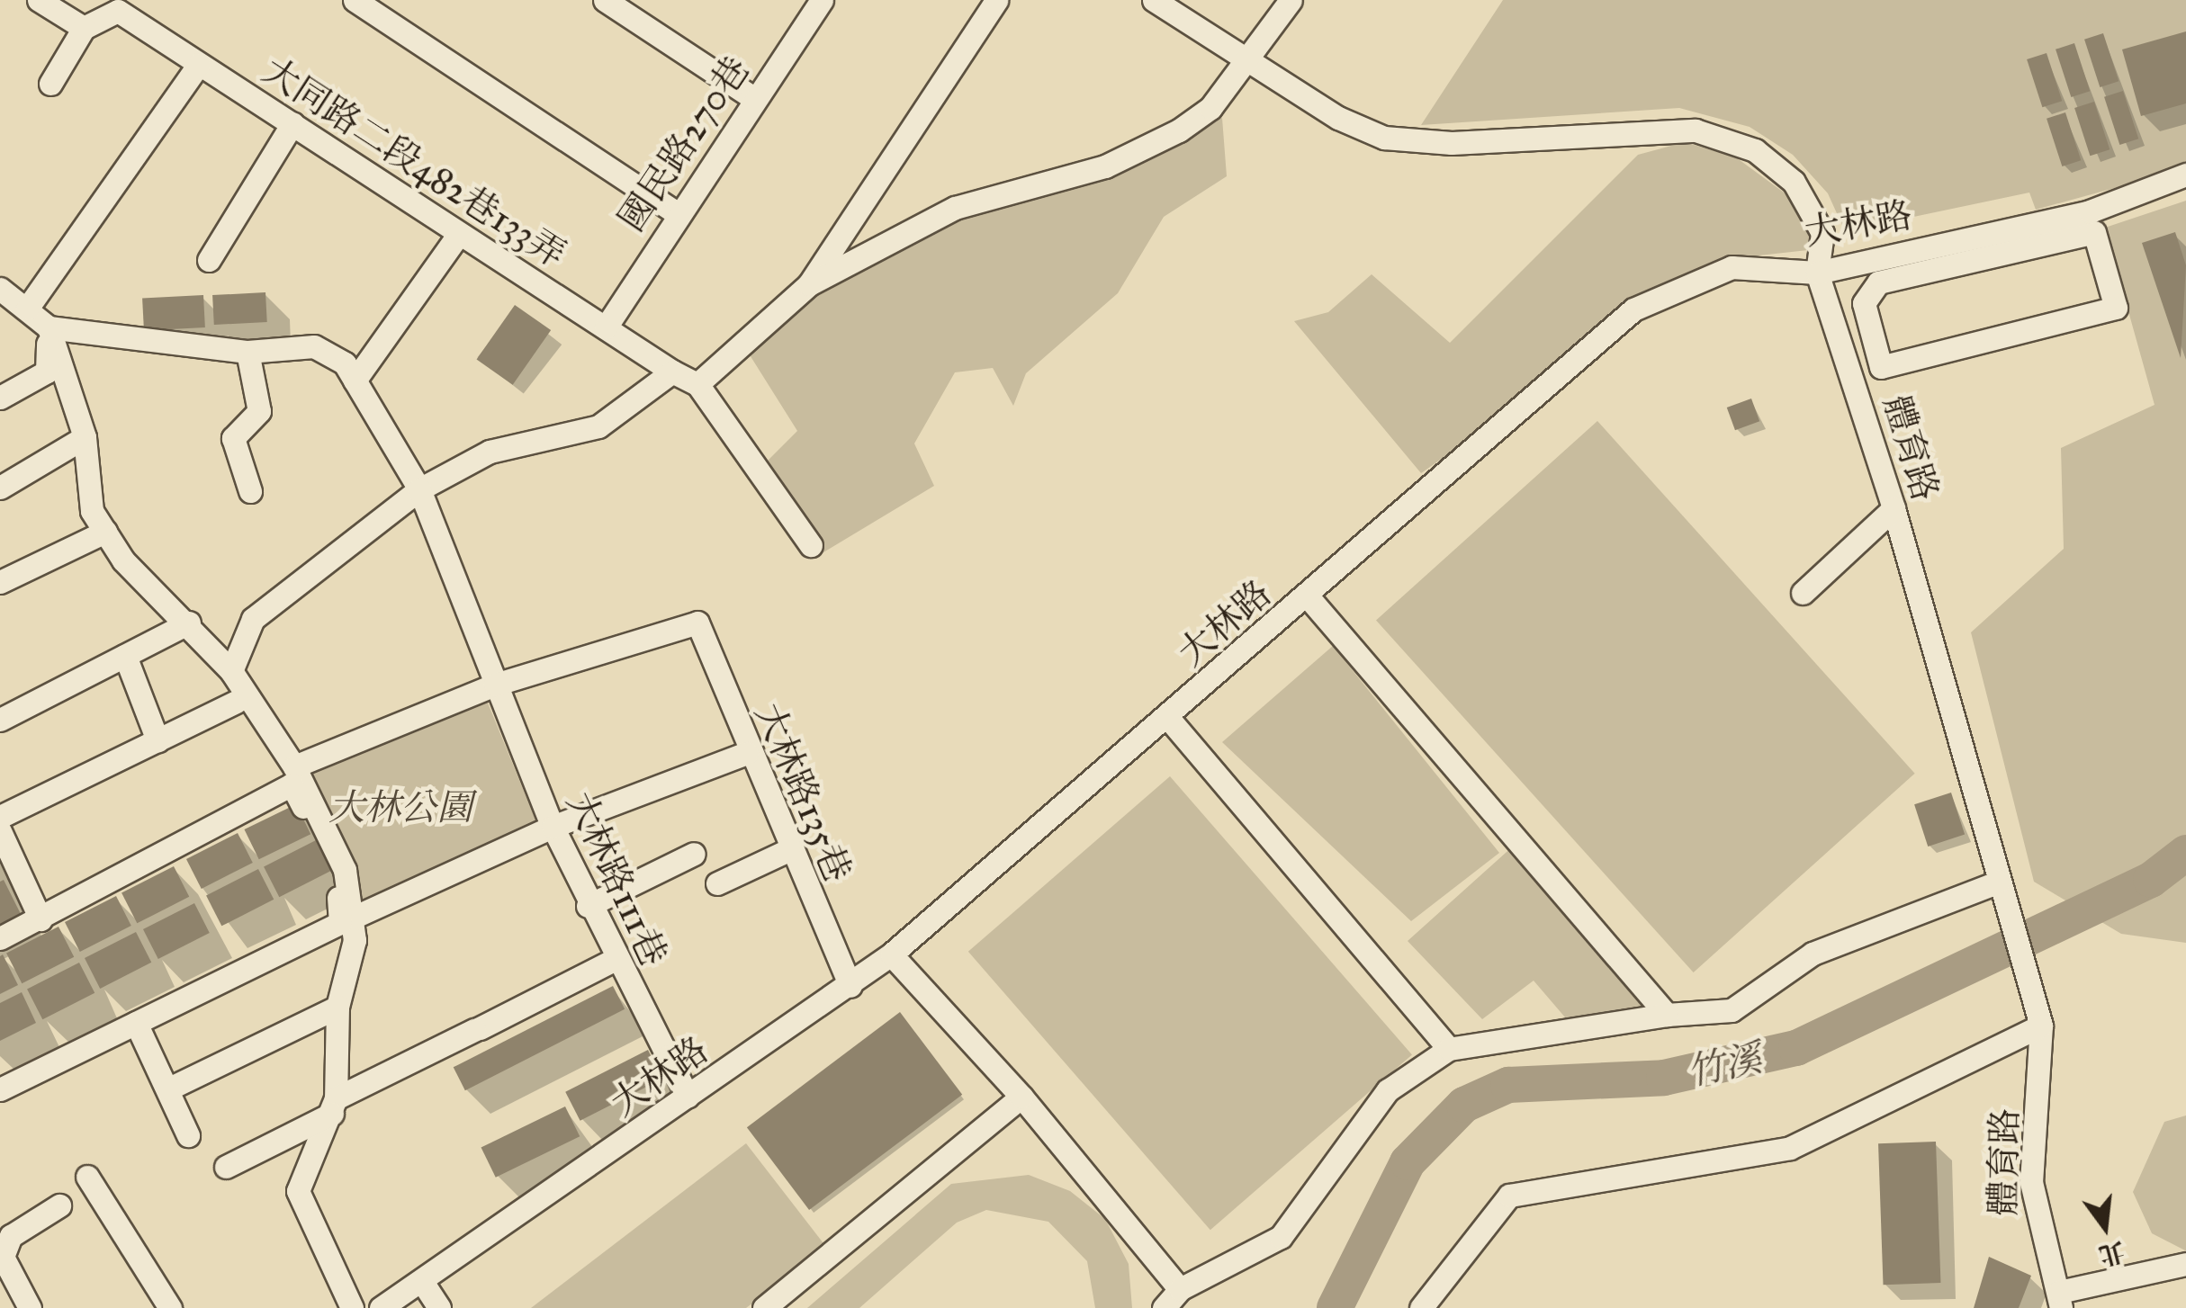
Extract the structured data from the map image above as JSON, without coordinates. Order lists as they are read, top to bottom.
{
  "streets": {
    "street": [
      "國民路270巷",
      "大同路二段482巷133弄",
      "大林路",
      "體育路",
      "大林路135巷",
      "大林路111巷"
    ]
  },
  "crossings": [
    ["國民路270巷", "大同路二段482巷133弄"],
    ["大林路", "體育路"],
    ["大林路", "大林路135巷"],
    ["大林路", "大林路111巷"],
    ["大林路135巷", "大林路111巷"]
  ],
  "water": ["竹溪"],
  "parks": ["大林公園"],
  "north": "bottom"
}
